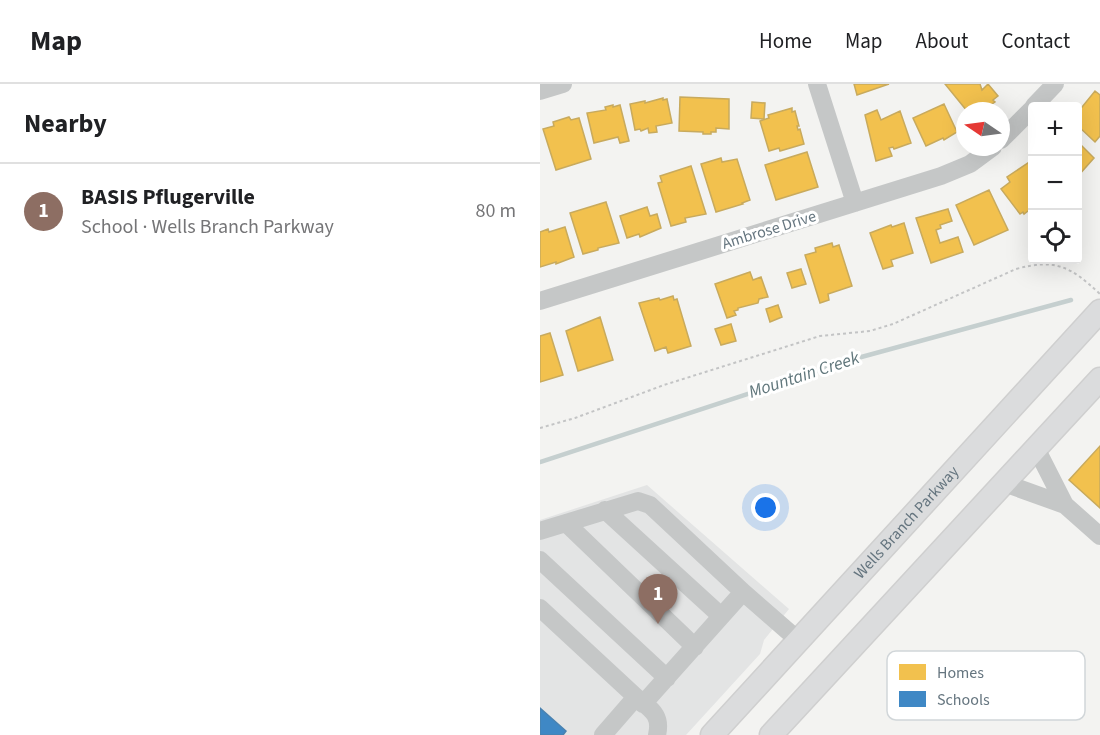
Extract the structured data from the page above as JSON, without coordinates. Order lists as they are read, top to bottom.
{
  "streets": {
    "main road": ["Wells Branch Parkway"],
    "street": ["Ambrose Drive"]
  },
  "water": ["Mountain Creek"],
  "legend": ["Homes", "Schools"],
  "north": "left",
  "page": {
    "header": "Map",
    "nav": [
      "Home",
      "Map",
      "About",
      "Contact"
    ],
    "heading": "Nearby",
    "map_buttons": ["+", "−"],
    "list": [
      {
        "mark": "1",
        "name": "BASIS Pflugerville",
        "note": "School · Wells Branch Parkway",
        "value": "80 m"
      }
    ],
    "pins": "1"
  }
}
